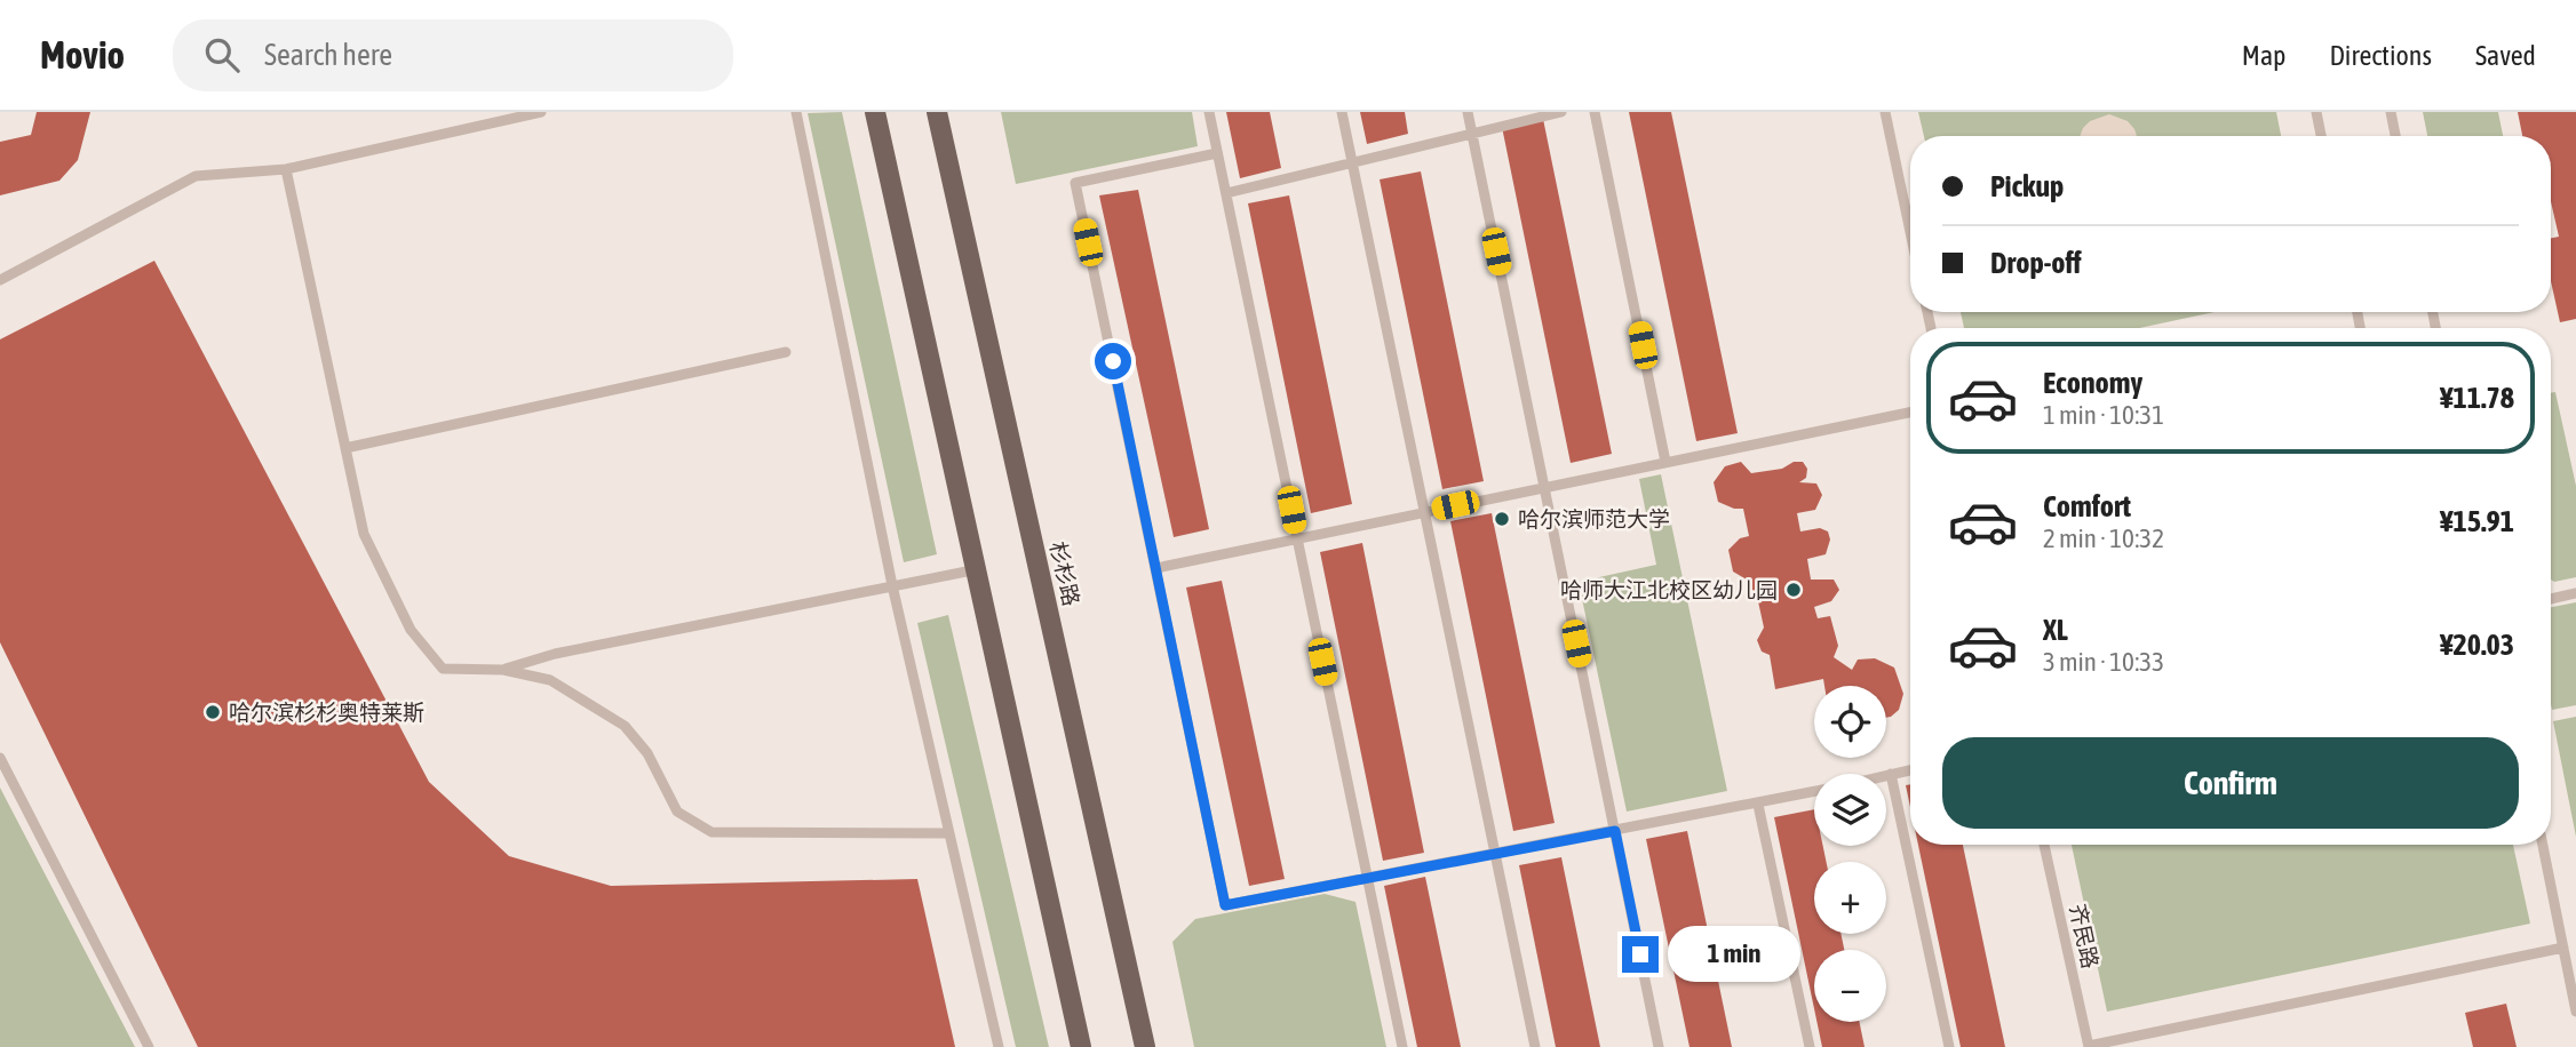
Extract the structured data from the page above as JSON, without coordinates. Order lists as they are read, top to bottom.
{
  "streets": {
    "main road": ["杉杉路"],
    "lane": ["齐民路"]
  },
  "places": ["哈尔滨师范大学", "哈师大江北校区幼儿园", "哈尔滨杉杉奥特莱斯"],
  "page": {
    "header": "Movio",
    "search": "Search here",
    "nav": ["Map", "Directions", "Saved"],
    "banner": ["Pickup", "Drop-off"],
    "list": [
      {
        "name": "Economy",
        "note": "1 min · 10:31",
        "value": "¥11.78"
      },
      {
        "name": "Comfort",
        "note": "2 min · 10:32",
        "value": "¥15.91"
      },
      {
        "name": "XL",
        "note": "3 min · 10:33",
        "value": "¥20.03"
      }
    ],
    "map_buttons": ["+", "−"],
    "buttons": "Confirm",
    "bubble": "1 min"
  }
}
